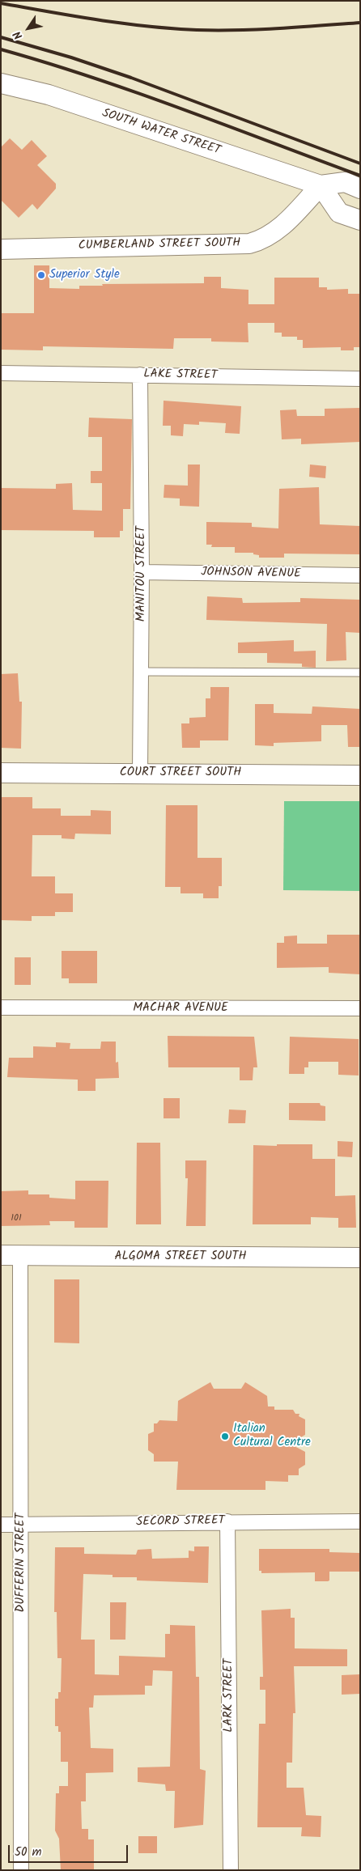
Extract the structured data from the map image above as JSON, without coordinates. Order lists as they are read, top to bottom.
{
  "streets": {
    "street": [
      "SOUTH WATER STREET",
      "CUMBERLAND STREET SOUTH",
      "LAKE STREET",
      "MANITOU STREET",
      "JOHNSON AVENUE",
      "COURT STREET SOUTH",
      "MACHAR AVENUE",
      "ALGOMA STREET SOUTH",
      "SECORD STREET",
      "DUFFERIN STREET",
      "LARK STREET"
    ]
  },
  "crossings": [
    ["SOUTH WATER STREET", "CUMBERLAND STREET SOUTH"],
    ["LAKE STREET", "MANITOU STREET"],
    ["MANITOU STREET", "JOHNSON AVENUE"],
    ["MANITOU STREET", "COURT STREET SOUTH"],
    ["ALGOMA STREET SOUTH", "DUFFERIN STREET"],
    ["SECORD STREET", "DUFFERIN STREET"],
    ["SECORD STREET", "LARK STREET"]
  ],
  "places": ["Superior Style", "Italian Cultural Centre"],
  "house_numbers": ["101"],
  "scale_bar": "50 m",
  "north": "bottom left"
}
